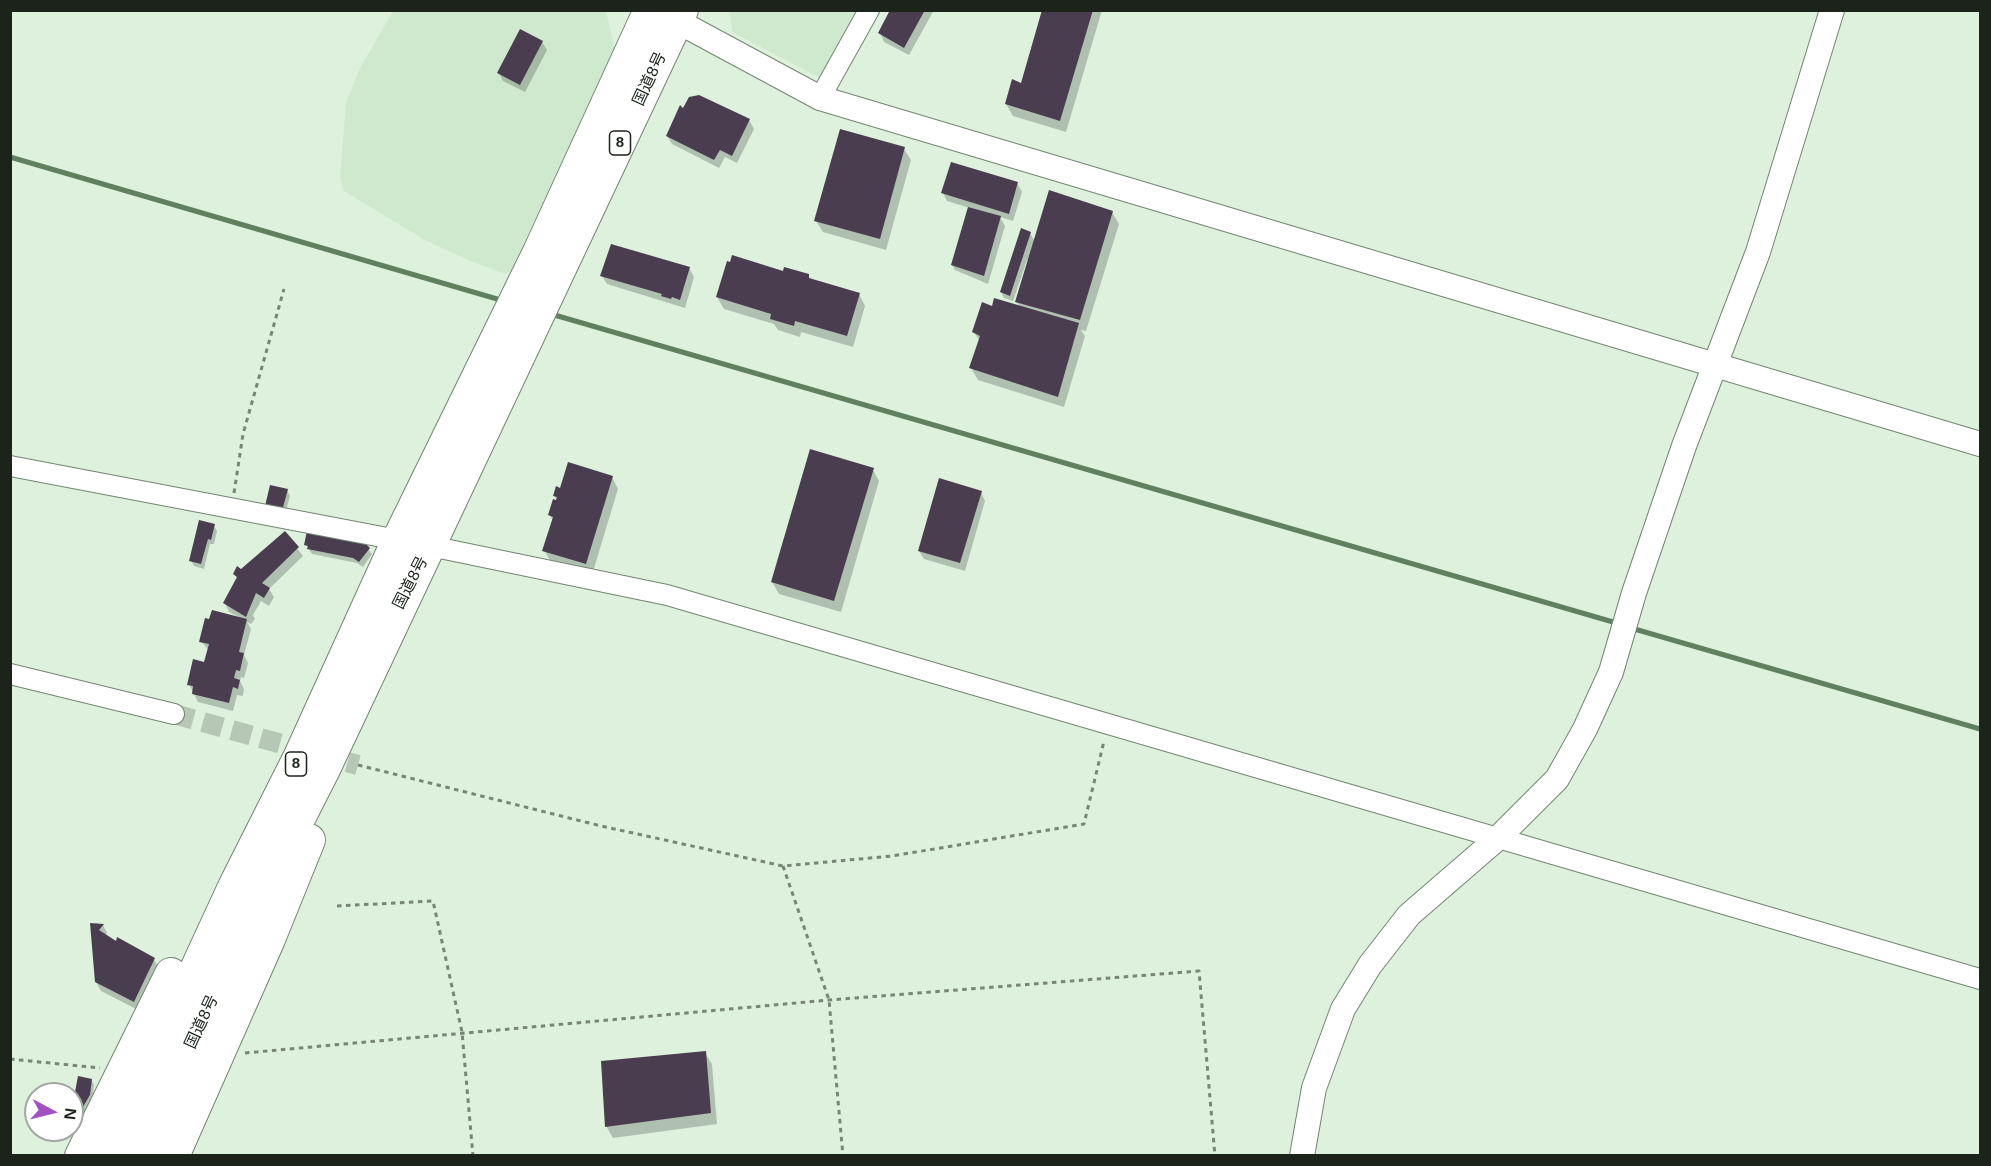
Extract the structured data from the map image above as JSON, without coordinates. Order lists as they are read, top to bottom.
{
  "streets": {
    "highway": ["国道8号", "8"]
  },
  "crossings": [
    ["国道8号", "8"]
  ],
  "north": "right"
}
